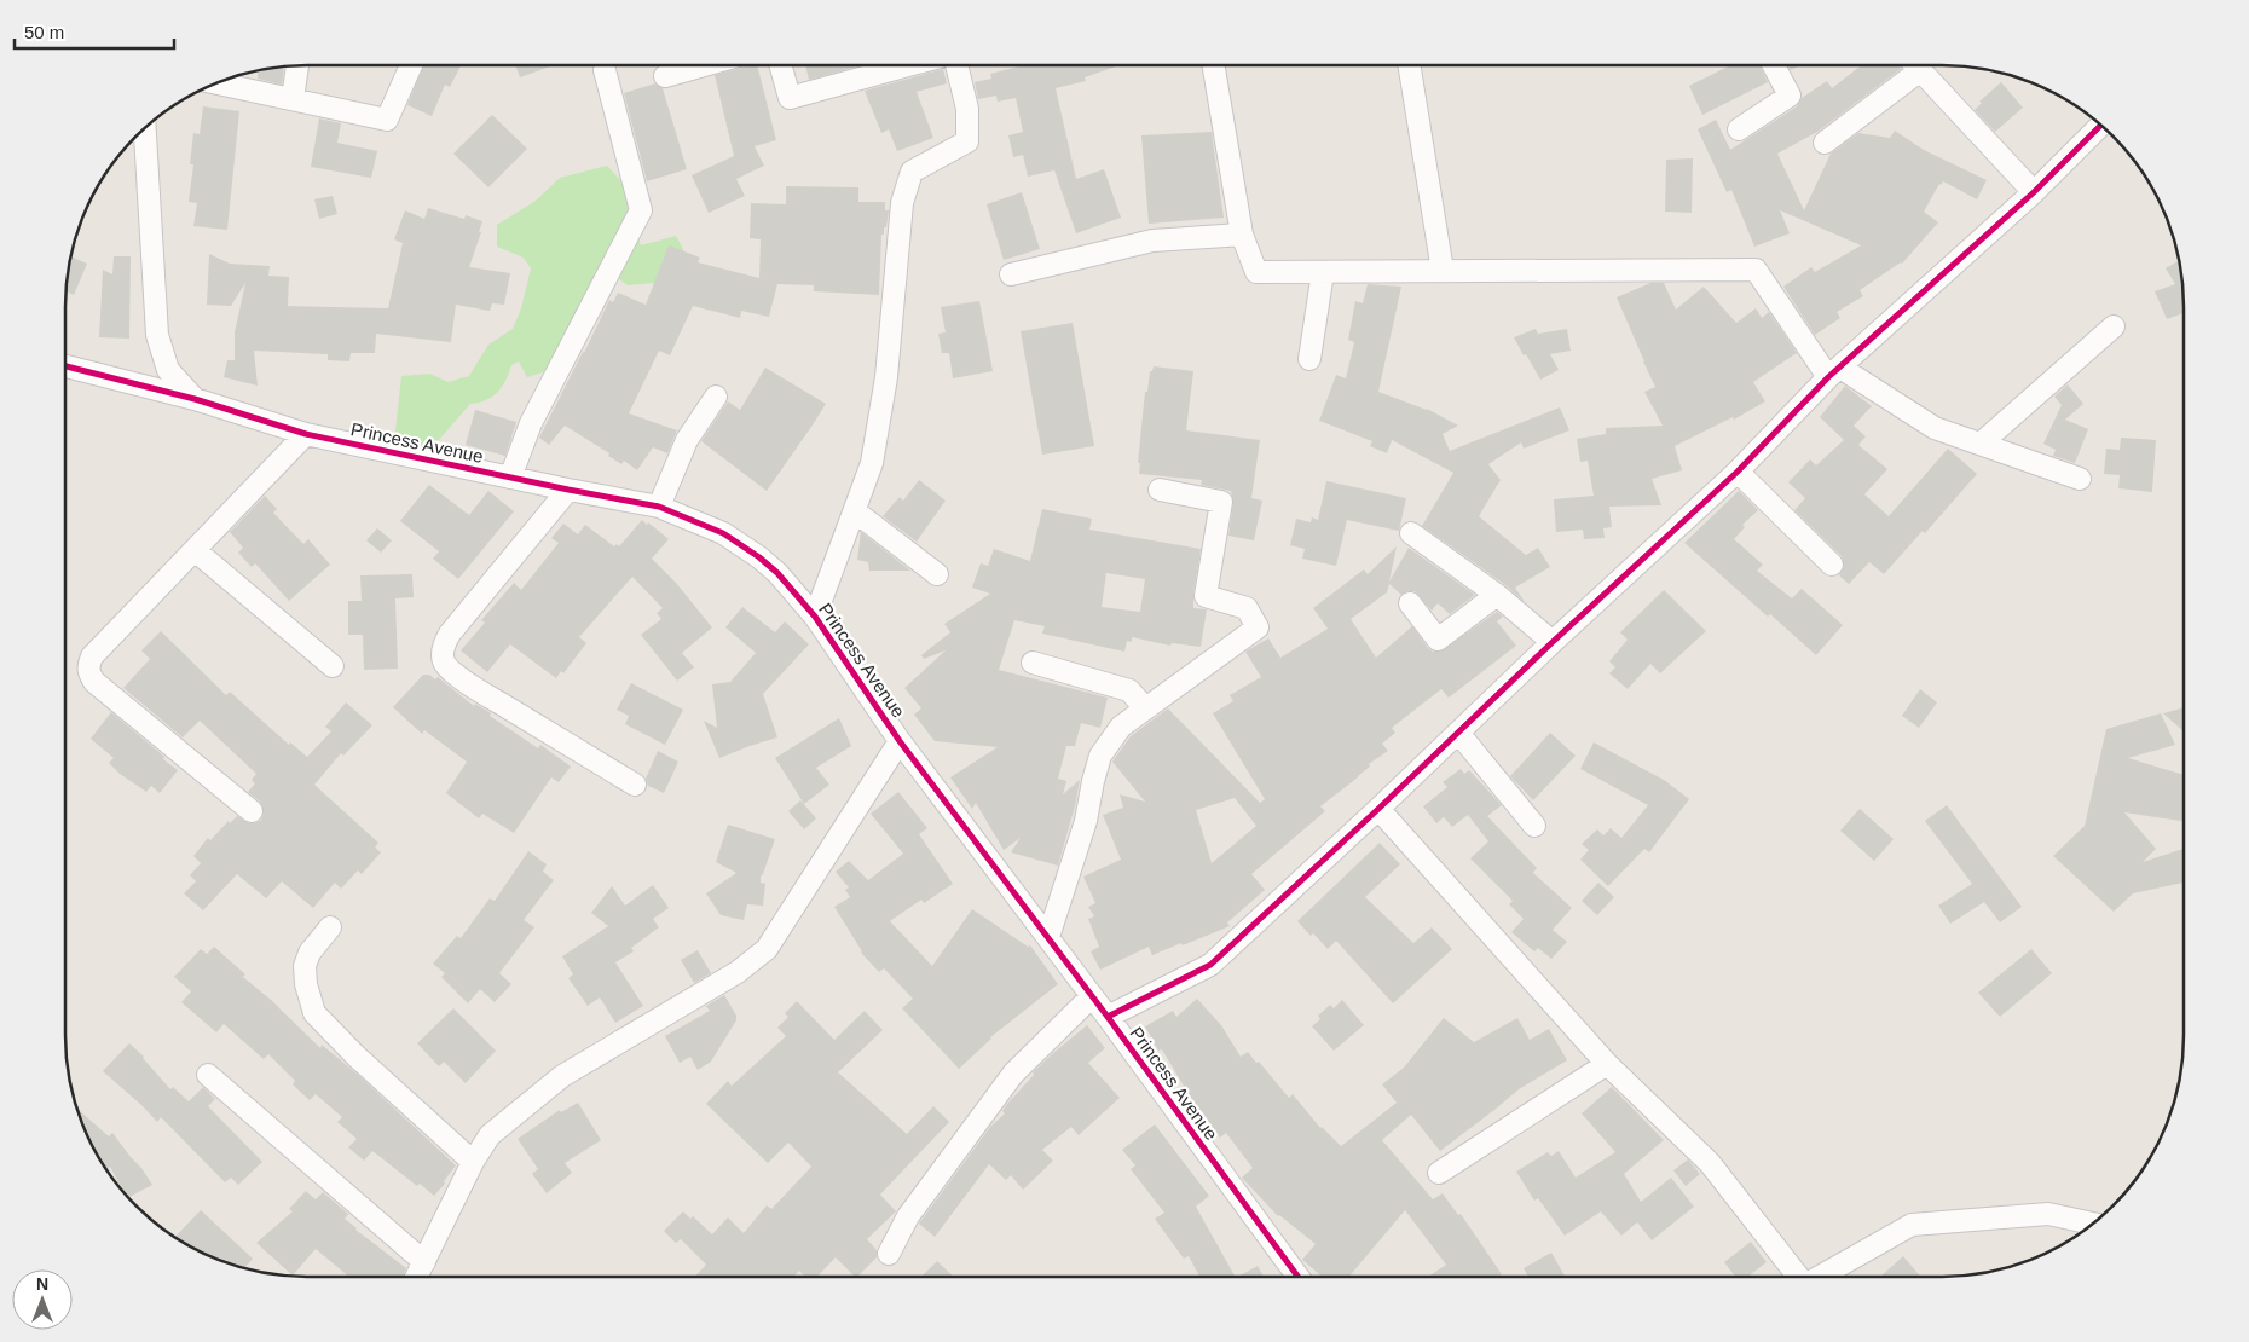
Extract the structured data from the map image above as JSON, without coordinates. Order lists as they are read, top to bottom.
{
  "streets": {
    "street": ["Princess Avenue"]
  },
  "scale_bar": "50 m",
  "north": "top"
}
